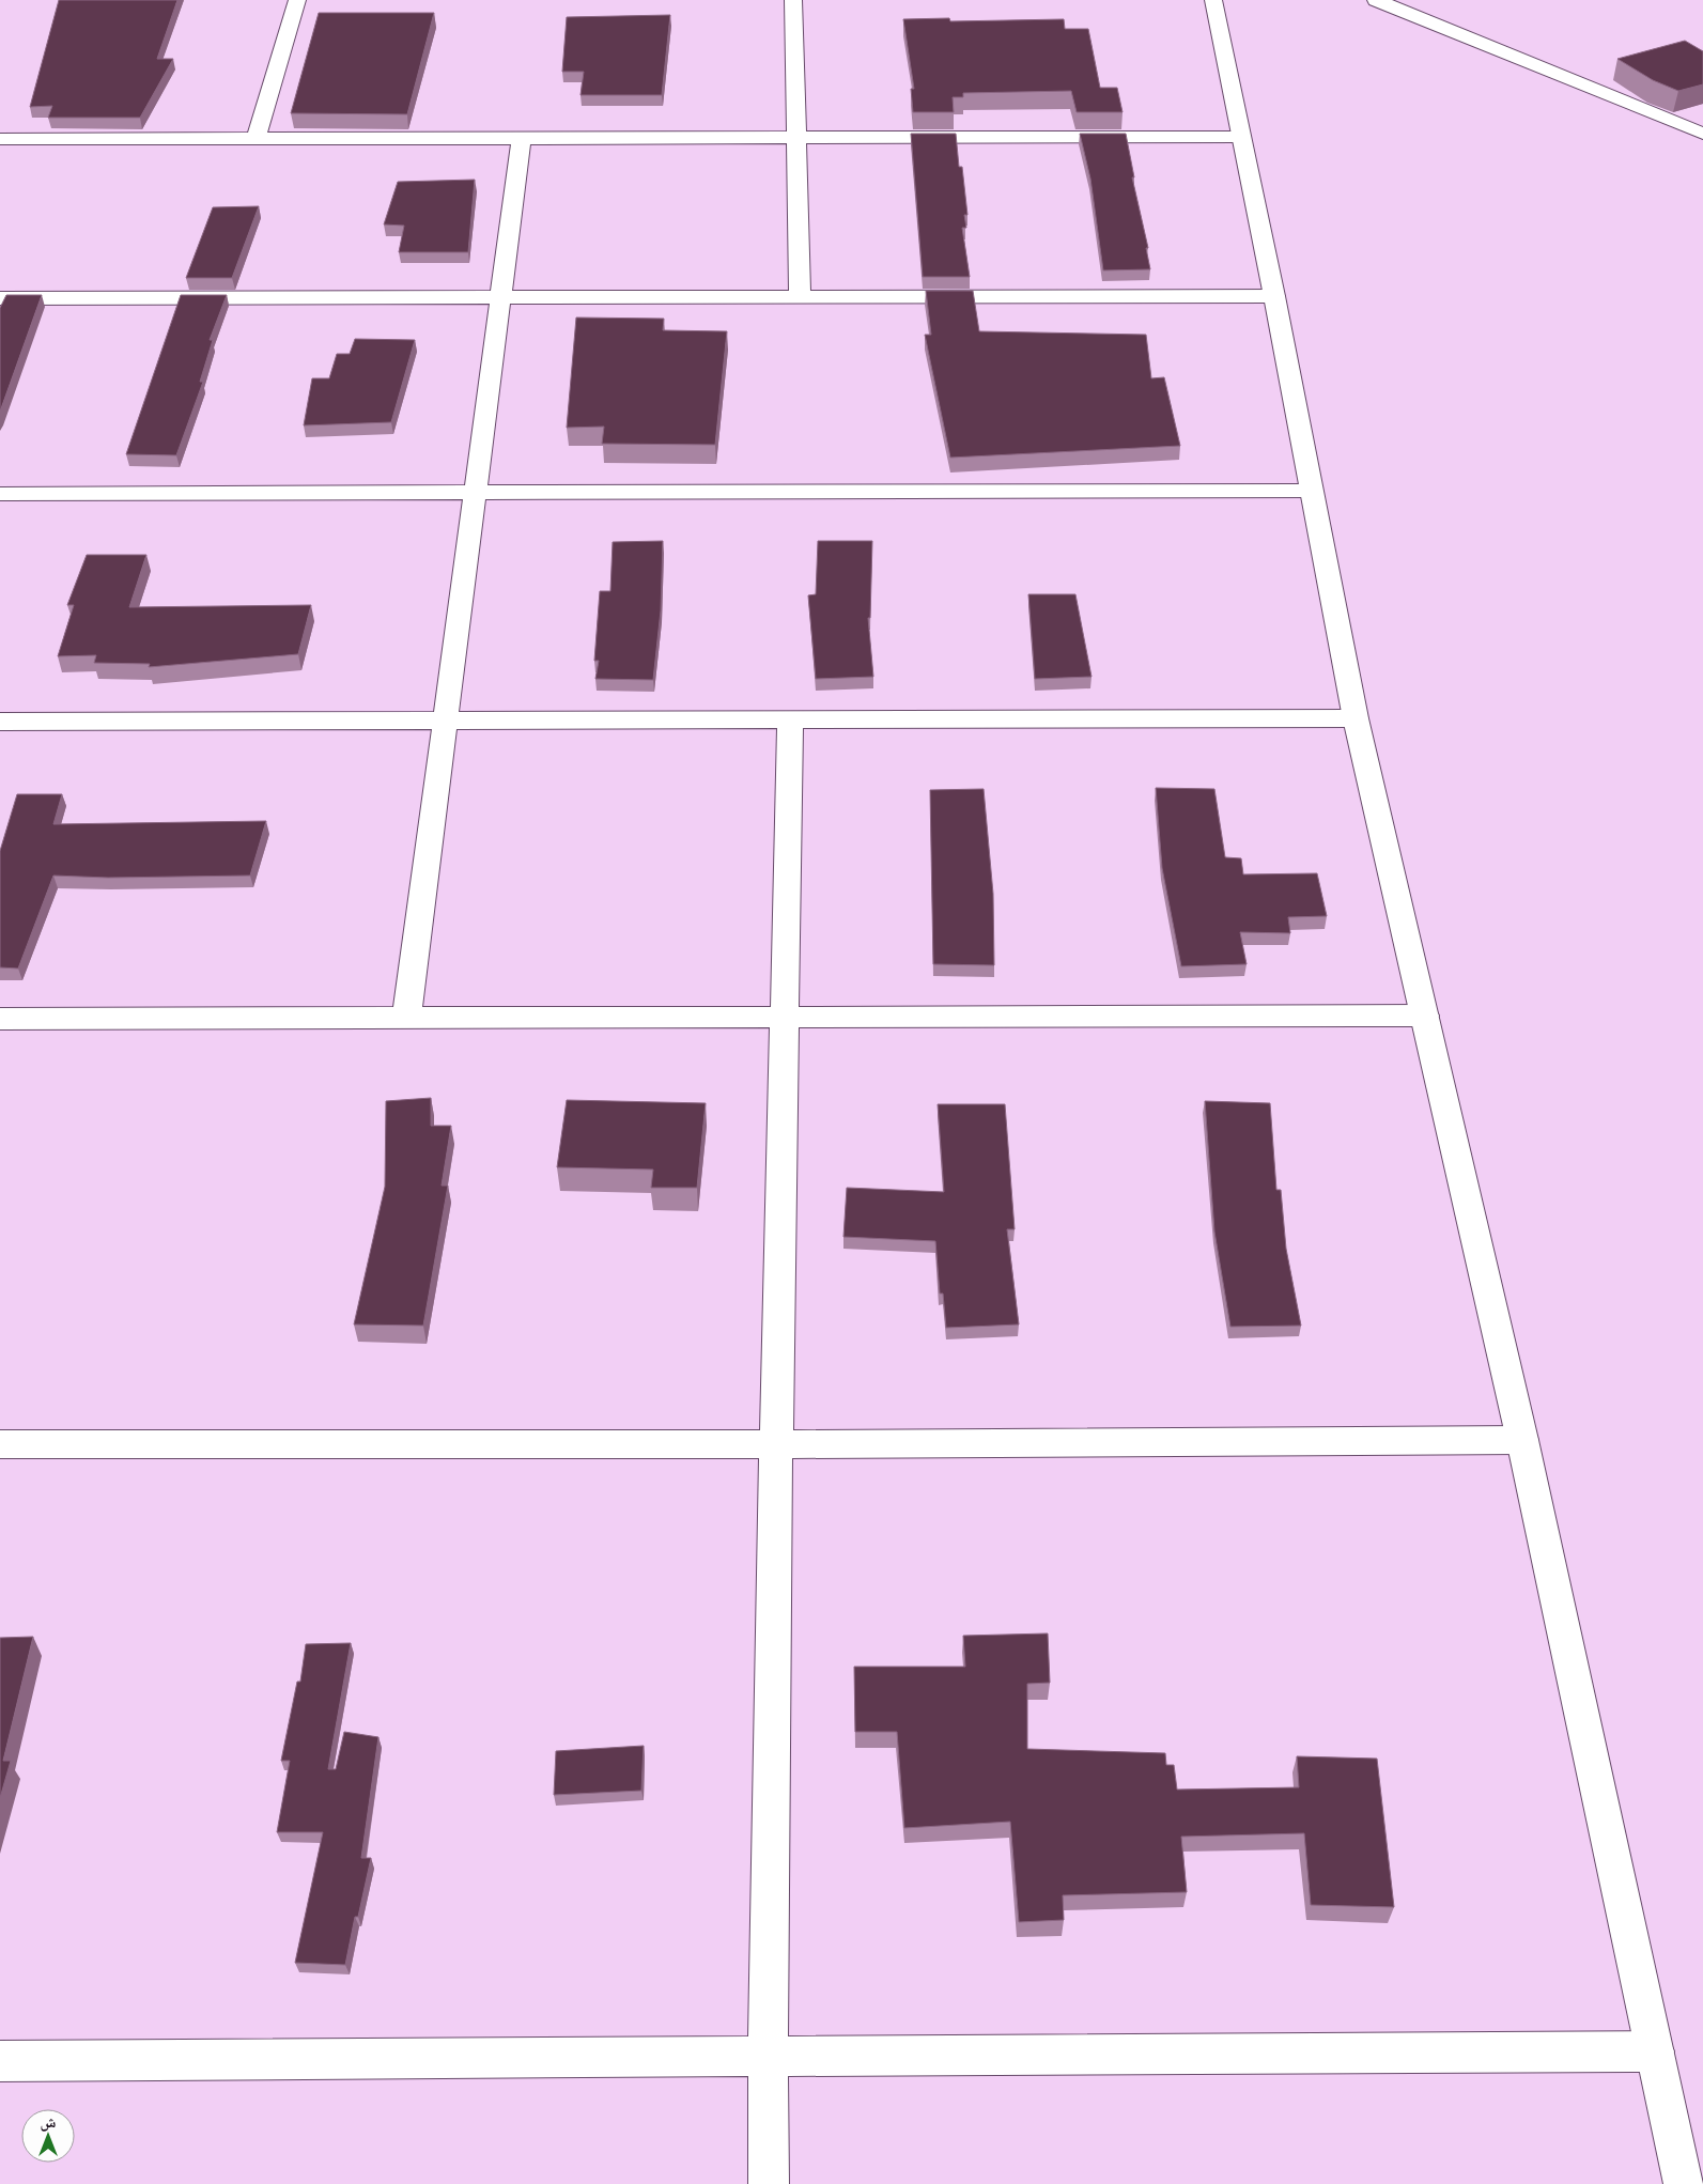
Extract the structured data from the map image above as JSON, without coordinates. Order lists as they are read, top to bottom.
{
  "north": "top"
}
